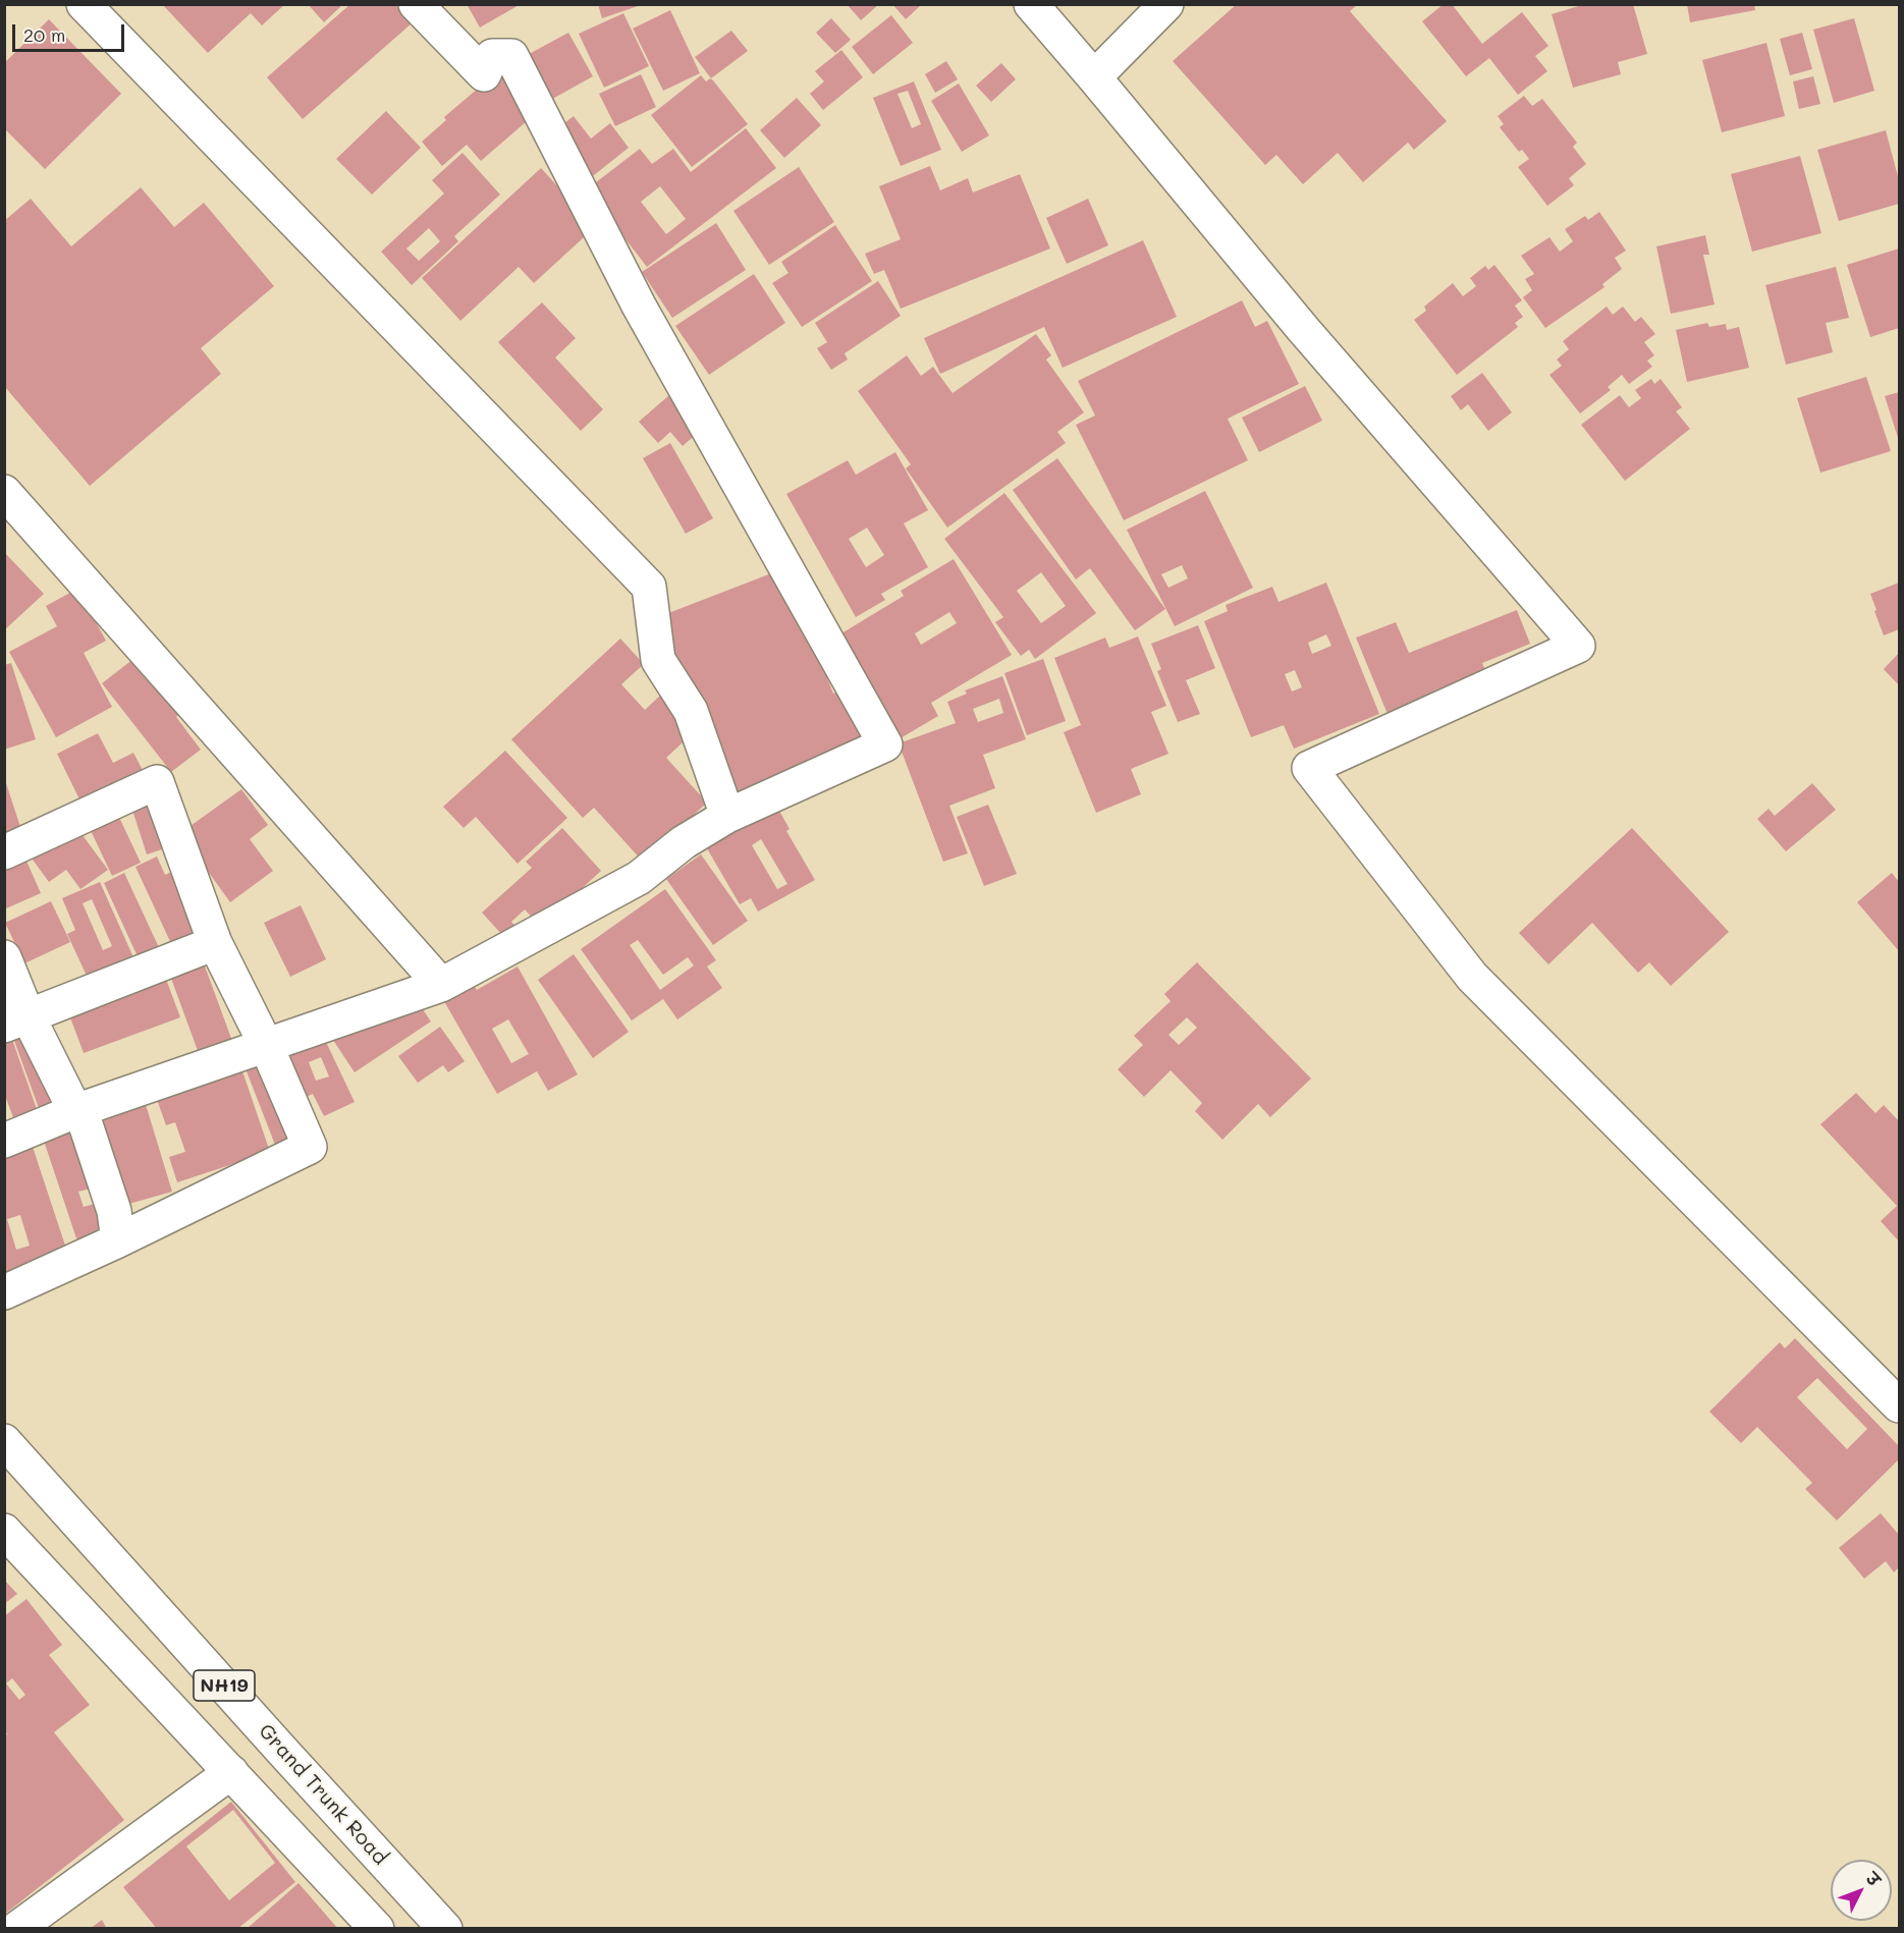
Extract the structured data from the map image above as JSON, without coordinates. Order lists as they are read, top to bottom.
{
  "streets": {
    "main road": ["NH19", "Grand Trunk Road"]
  },
  "scale_bar": "20 m",
  "north": "top right"
}
